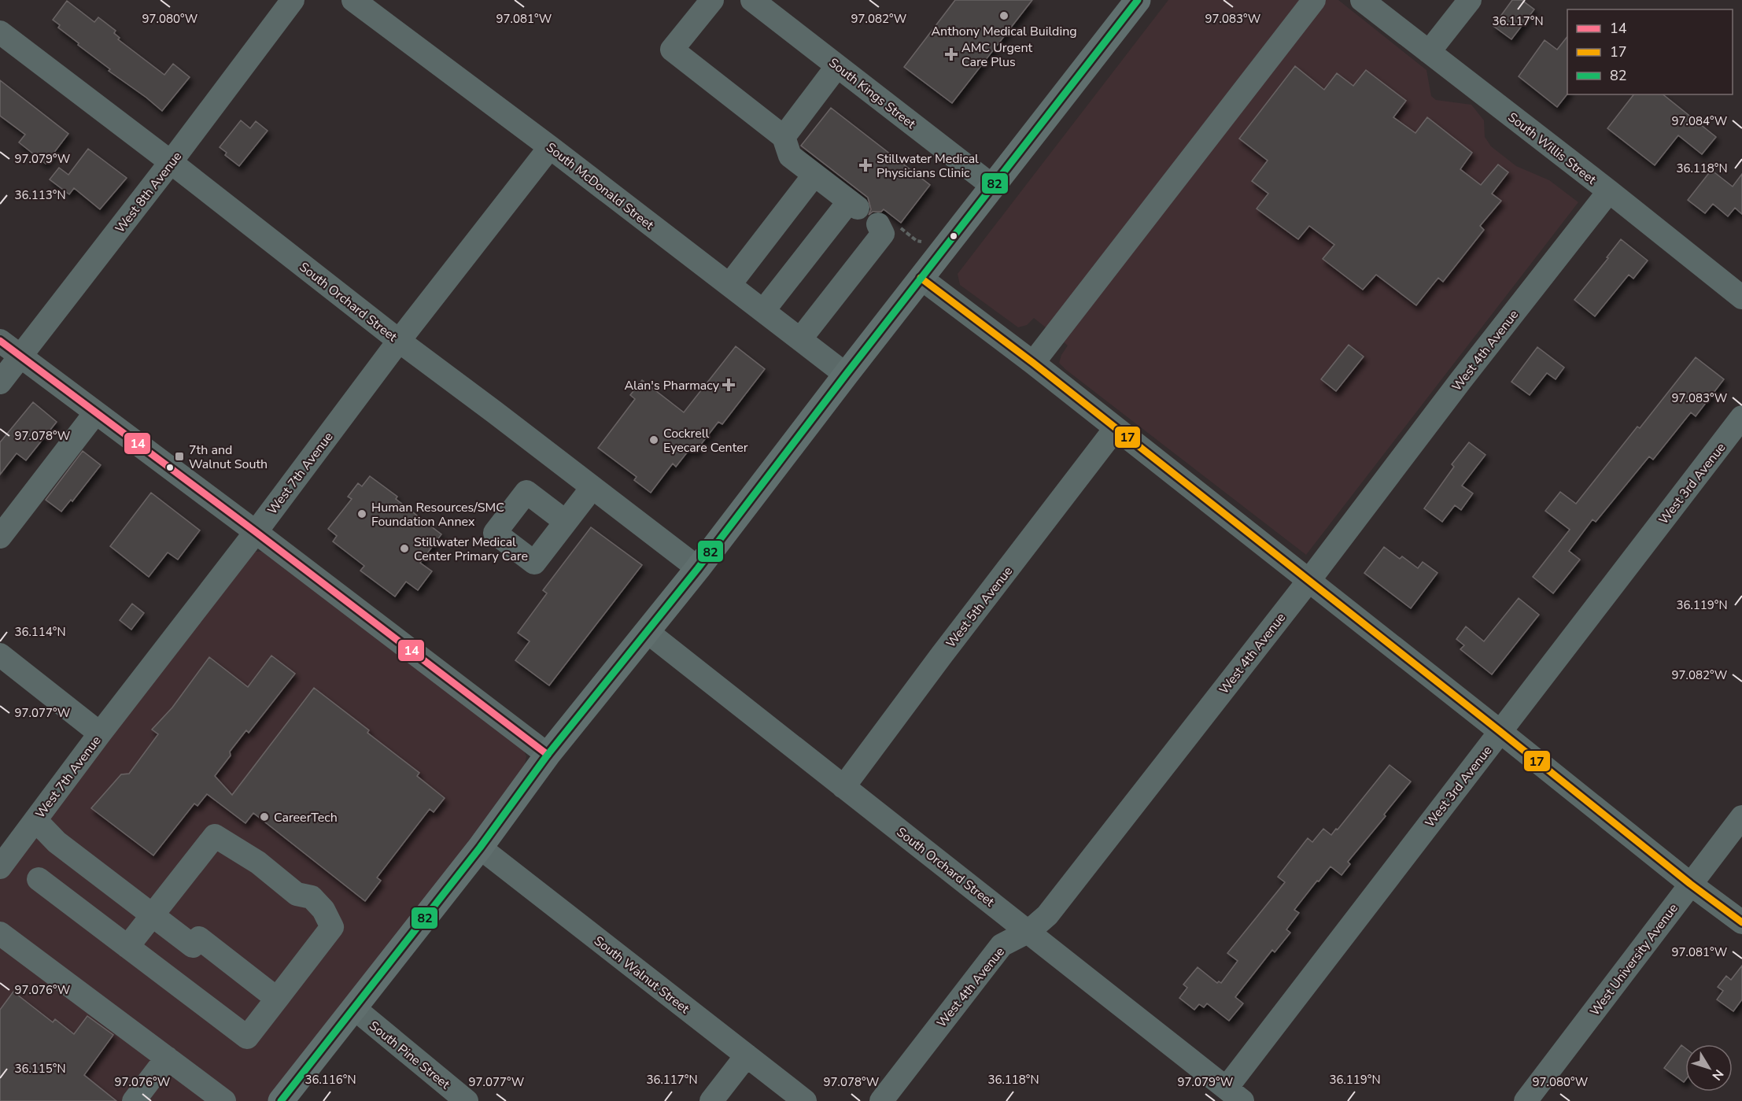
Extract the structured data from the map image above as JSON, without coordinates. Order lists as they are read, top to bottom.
{
  "streets": {
    "street": [
      "South Kings Street",
      "South Willis Street",
      "South McDonald Street",
      "West 8th Avenue",
      "South Orchard Street",
      "West 4th Avenue",
      "West 7th Avenue",
      "West 3rd Avenue",
      "West 5th Avenue",
      "West University Avenue",
      "South Walnut Street",
      "South Pine Street"
    ]
  },
  "crossings": [
    ["South Willis Street", "West 4th Avenue"],
    ["South McDonald Street", "West 7th Avenue"],
    ["West 8th Avenue", "South Orchard Street"],
    ["South Orchard Street", "West 4th Avenue"],
    ["South Orchard Street", "West 7th Avenue"],
    ["South Orchard Street", "West 3rd Avenue"],
    ["South Orchard Street", "West 5th Avenue"]
  ],
  "places": {
    "other": [
      "Anthony Medical Building",
      "Cockrell Eyecare Center",
      "Human Resources/SMC Foundation Annex",
      "Stillwater Medical Center Primary Care",
      "CareerTech"
    ],
    "health": ["AMC Urgent Care Plus", "Stillwater Medical Physicians Clinic", "Alan's Pharmacy"],
    "transit": ["7th and Walnut South"]
  },
  "lines": ["transit line 82", "transit line 17", "transit line 14"],
  "legend": ["14", "17", "82"],
  "north": "bottom right",
  "coordinates": [
    "97.080°W",
    "97.081°W",
    "97.082°W",
    "97.083°W",
    "36.117°N",
    "97.084°W",
    "97.079°W",
    "36.118°N",
    "36.113°N",
    "97.078°W",
    "36.119°N",
    "36.114°N",
    "97.077°W",
    "97.076°W",
    "36.115°N",
    "36.116°N"
  ]
}
